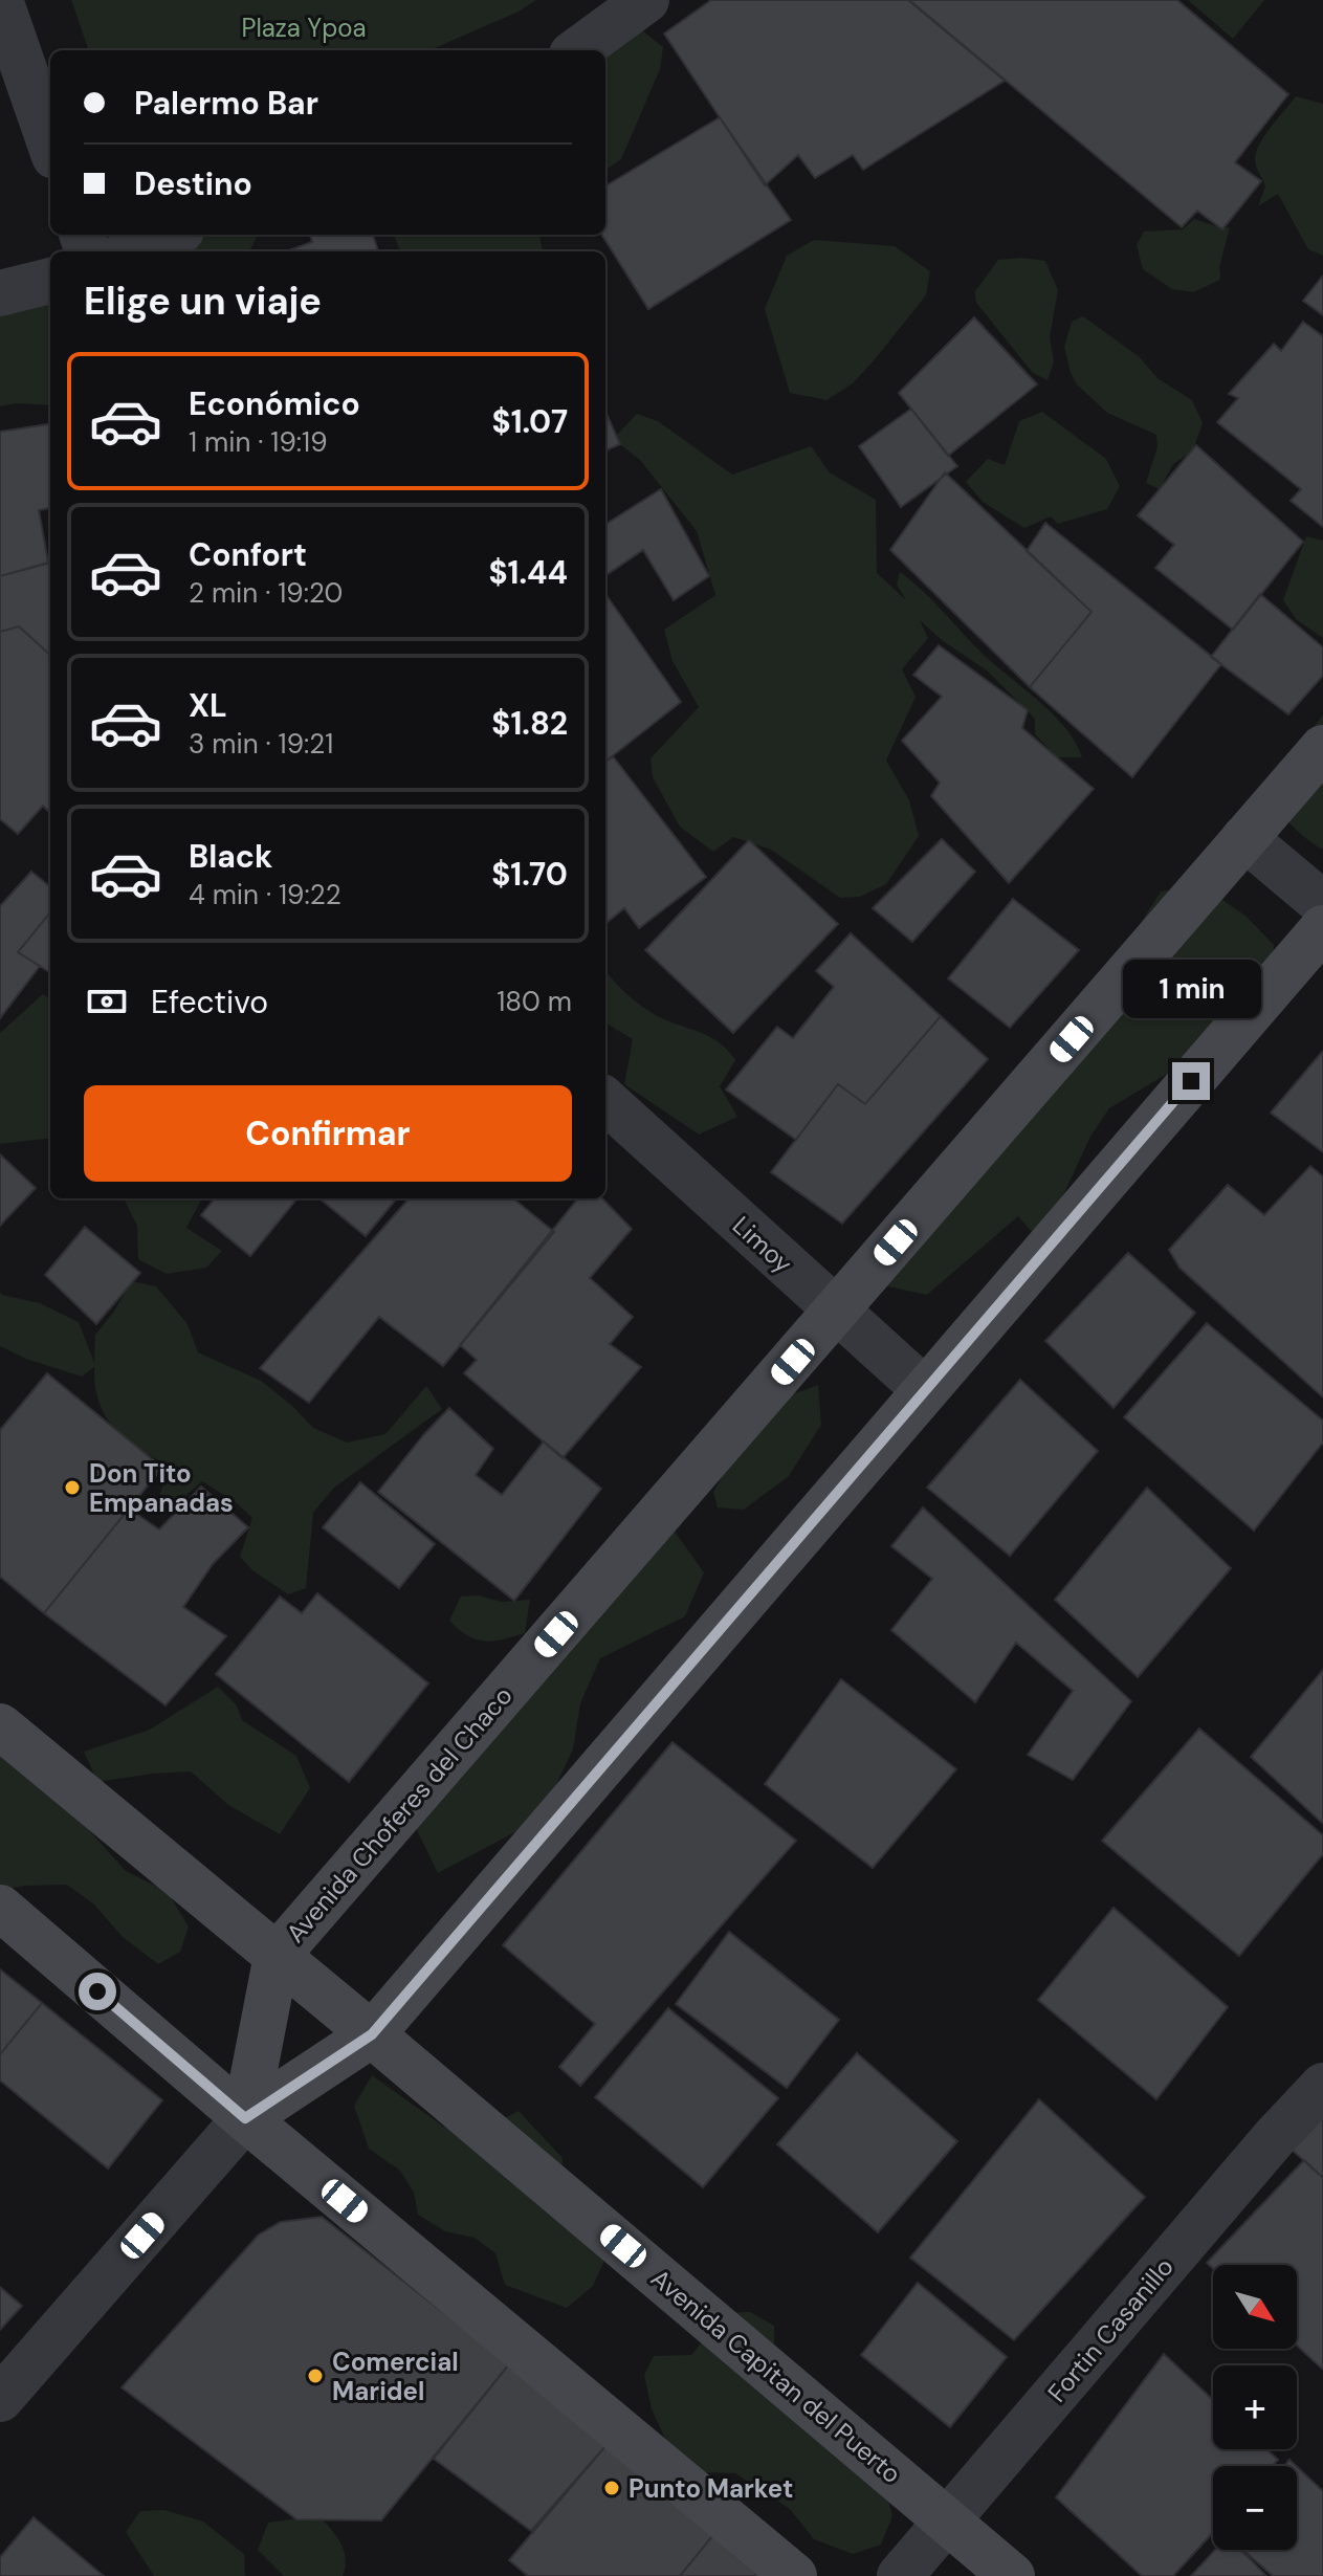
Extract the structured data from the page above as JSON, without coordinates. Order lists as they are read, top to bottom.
{
  "streets": {
    "street": [
      "Limoy",
      "Avenida Choferes del Chaco",
      "Fortin Casanillo",
      "Avenida Capitan del Puerto"
    ]
  },
  "crossings": [
    ["Limoy", "Avenida Choferes del Chaco"],
    ["Avenida Choferes del Chaco", "Avenida Capitan del Puerto"],
    ["Fortin Casanillo", "Avenida Capitan del Puerto"]
  ],
  "parks": ["Plaza Ypoa"],
  "places": ["Don Tito Empanadas", "Comercial Maridel", "Punto Market"],
  "north": "bottom right",
  "page": {
    "banner": ["Palermo Bar", "Destino"],
    "heading": "Elige un viaje",
    "list": [
      {
        "name": "Económico",
        "note": "1 min · 19:19",
        "value": "$1.07"
      },
      {
        "name": "Confort",
        "note": "2 min · 19:20",
        "value": "$1.44"
      },
      {
        "name": "XL",
        "note": "3 min · 19:21",
        "value": "$1.82"
      },
      {
        "name": "Black",
        "note": "4 min · 19:22",
        "value": "$1.70"
      }
    ],
    "pay": ["Efectivo", "180 m"],
    "bubble": "1 min",
    "buttons": "Confirmar",
    "map_buttons": ["+", "−"]
  }
}
